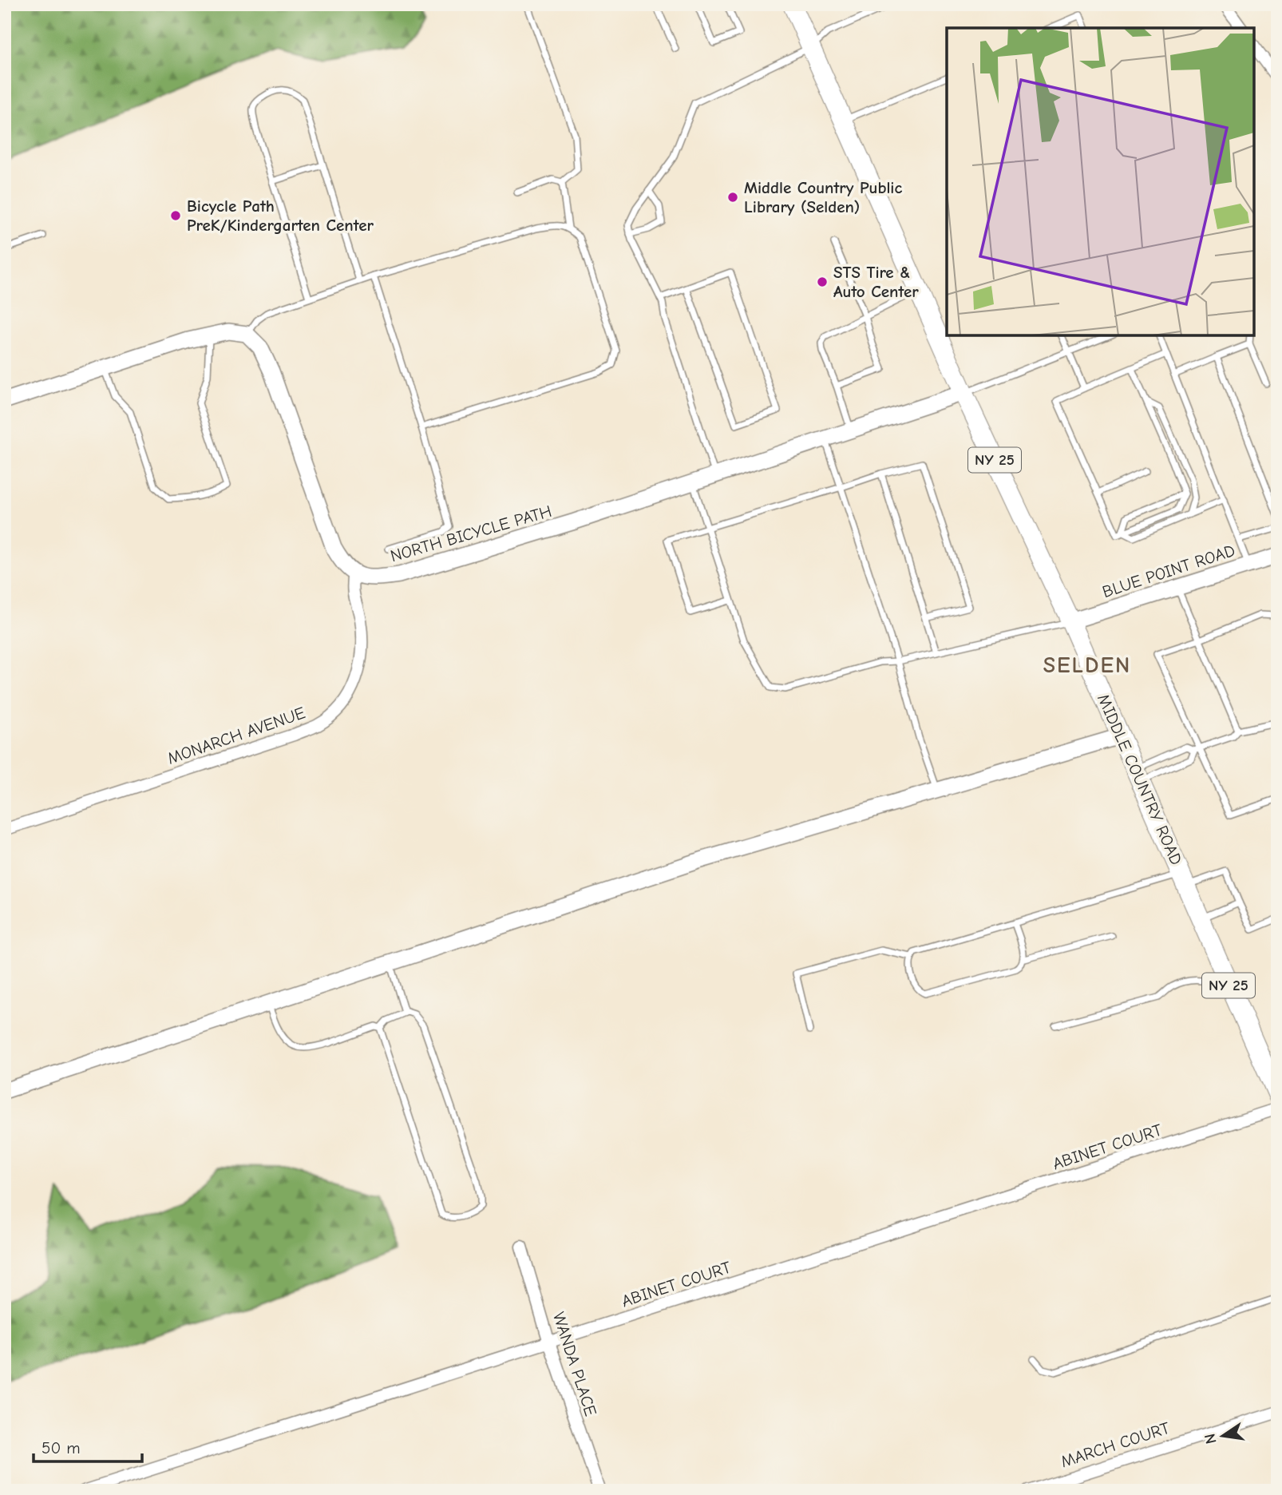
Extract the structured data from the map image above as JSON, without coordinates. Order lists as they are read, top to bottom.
{
  "streets": {
    "main road": ["NY 25", "MIDDLE COUNTRY ROAD"],
    "street": [
      "NORTH BICYCLE PATH",
      "BLUE POINT ROAD",
      "MONARCH AVENUE",
      "ABINET COURT",
      "WANDA PLACE",
      "MARCH COURT"
    ]
  },
  "crossings": [
    ["NORTH BICYCLE PATH", "MONARCH AVENUE"],
    ["NORTH BICYCLE PATH", "MIDDLE COUNTRY ROAD"],
    ["BLUE POINT ROAD", "MIDDLE COUNTRY ROAD"],
    ["ABINET COURT", "WANDA PLACE"]
  ],
  "districts": ["SELDEN"],
  "places": ["Middle Country Public Library (Selden)", "Bicycle Path PreK/Kindergarten Center", "STS Tire & Auto Center"],
  "scale_bar": "50 m",
  "north": "left"
}
